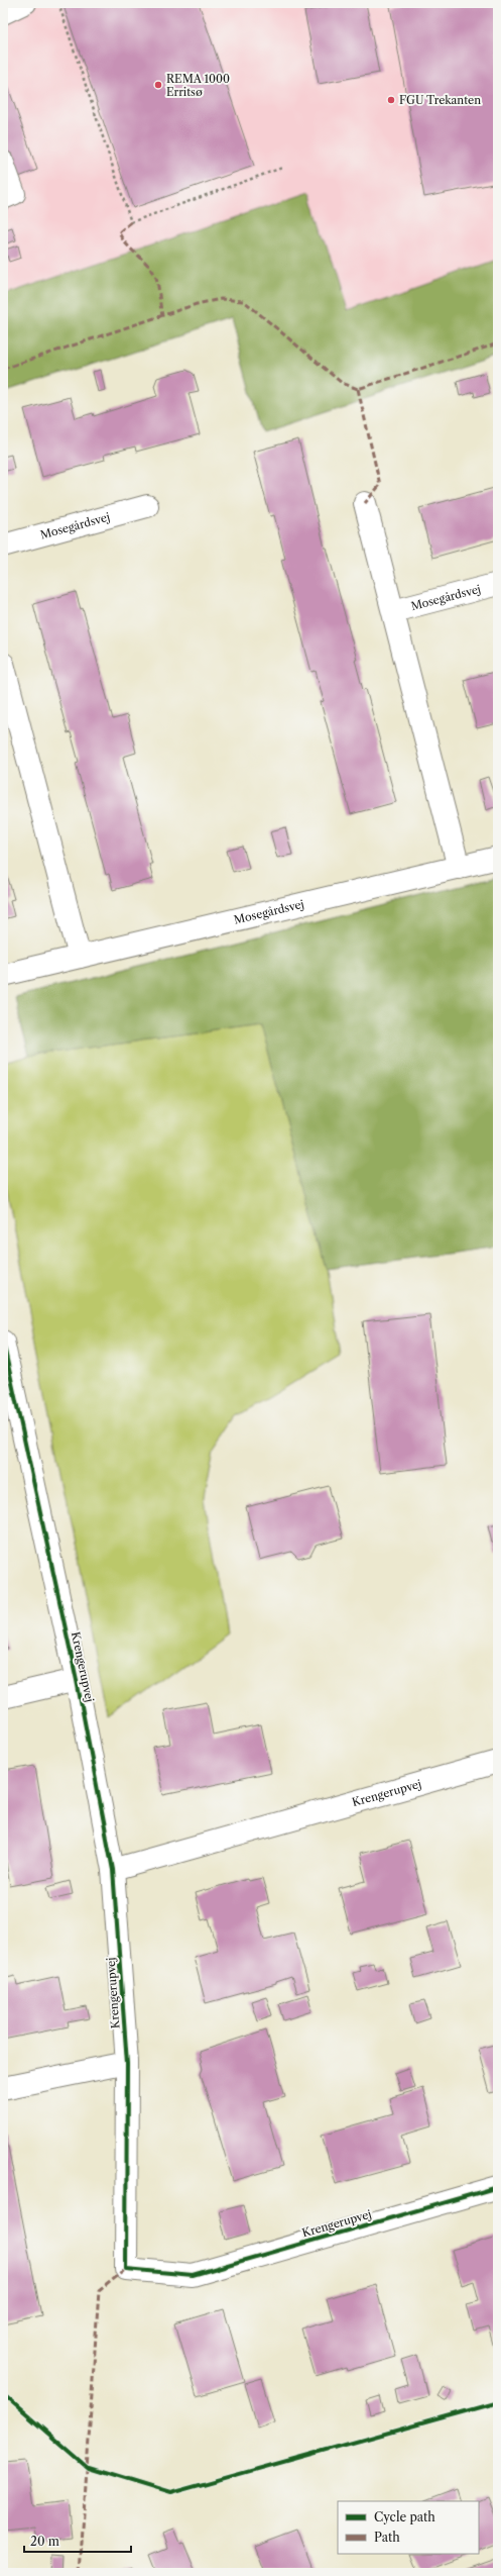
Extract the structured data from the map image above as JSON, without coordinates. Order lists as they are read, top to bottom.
{
  "streets": {
    "street": ["Mosegårdsvej", "Krengerupvej"]
  },
  "places": ["REMA 1000 Erritsø", "FGU Trekanten"],
  "legend": ["Cycle path", "Path"],
  "scale_bar": "20 m"
}
